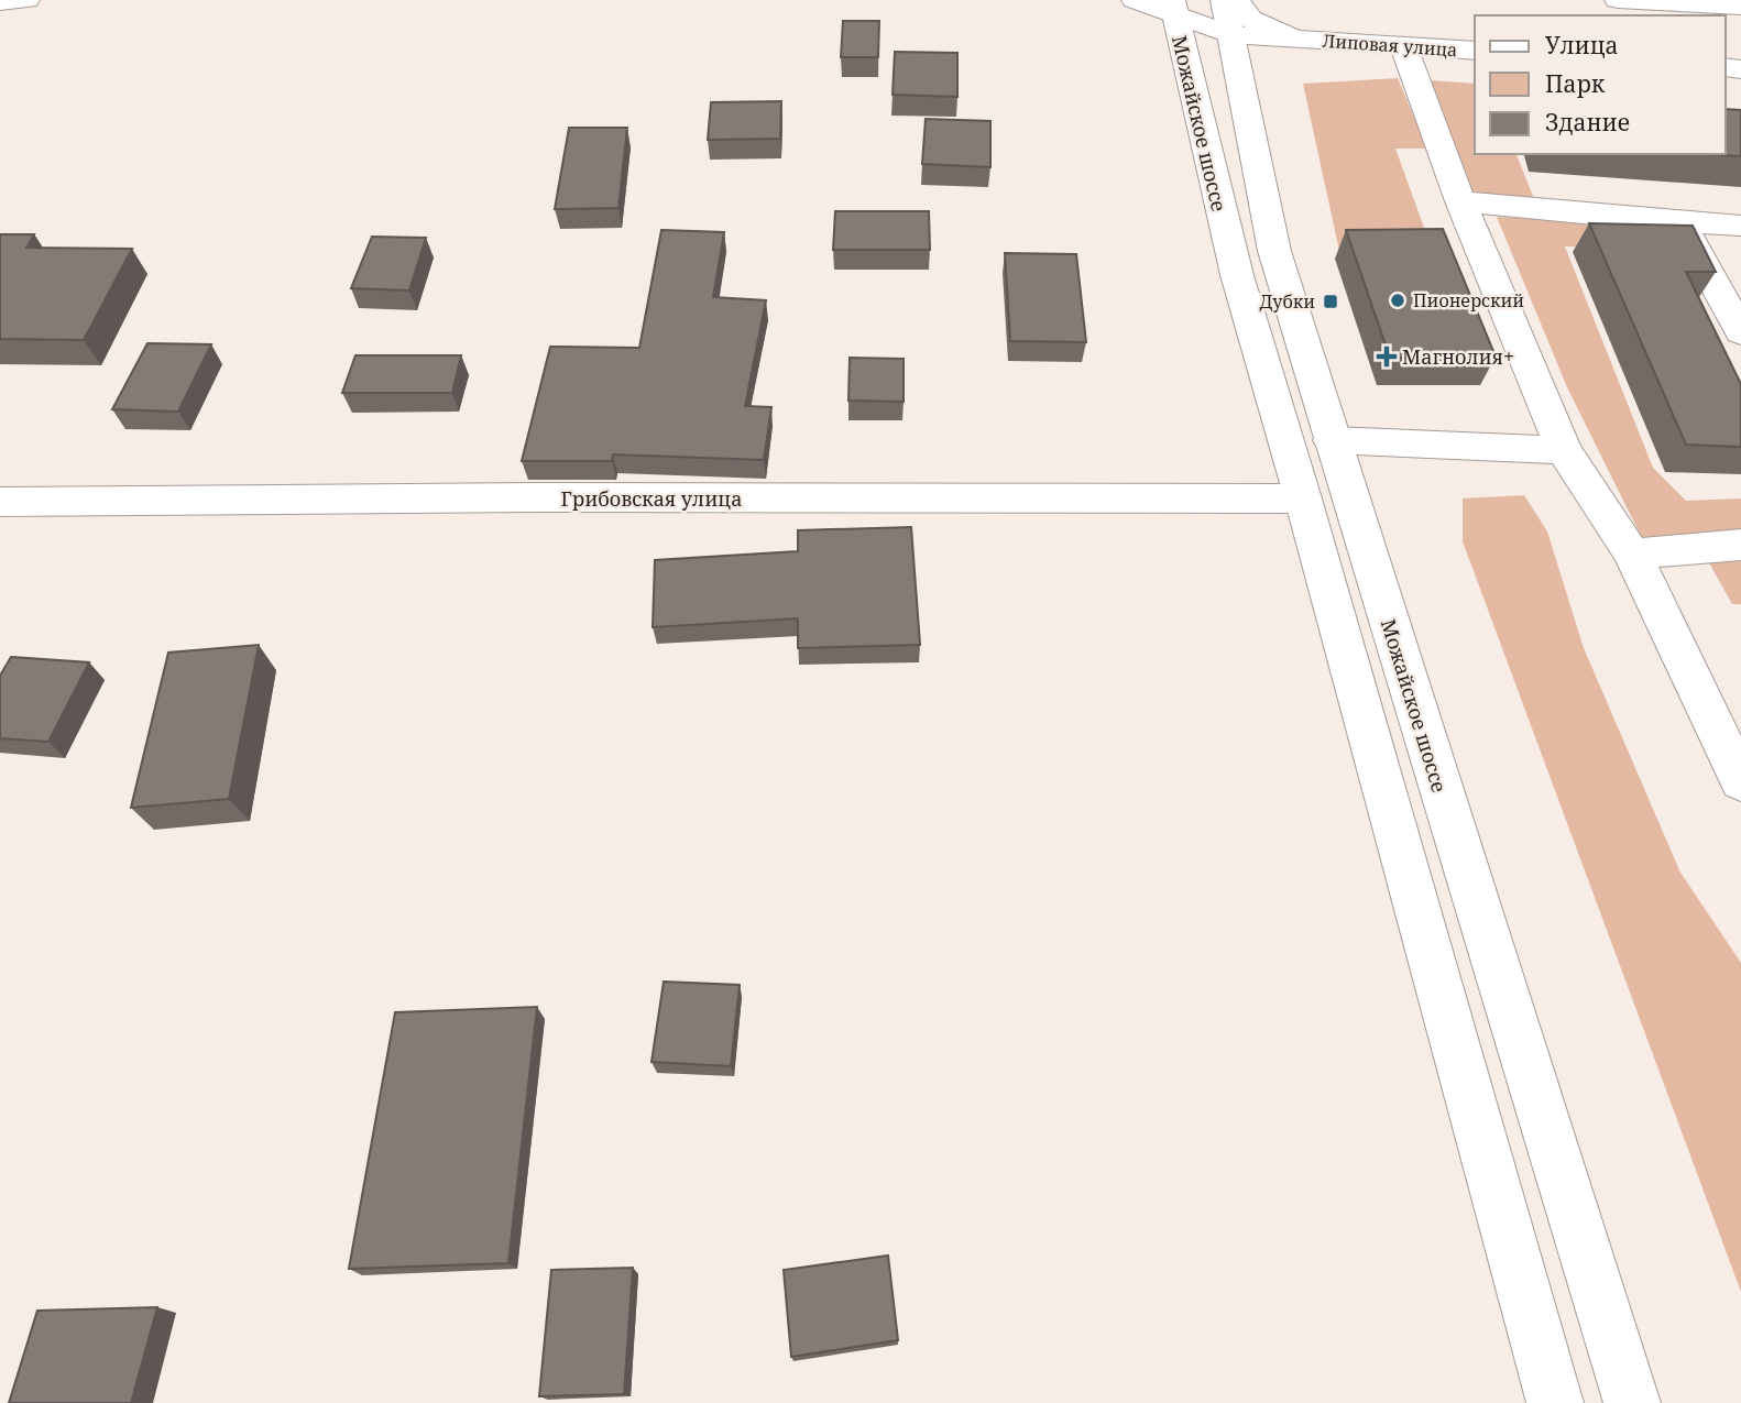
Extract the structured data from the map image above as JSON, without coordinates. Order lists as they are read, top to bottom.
{
  "streets": {
    "main road": ["Липовая улица", "Можайское шоссе", "Грибовская улица"]
  },
  "crossings": [
    ["Липовая улица", "Можайское шоссе"],
    ["Можайское шоссе", "Грибовская улица"]
  ],
  "places": {
    "other": ["Пионерский"],
    "transit": ["Дубки"],
    "health": ["Магнолия+"]
  },
  "legend": ["Улица", "Парк", "Здание"]
}
